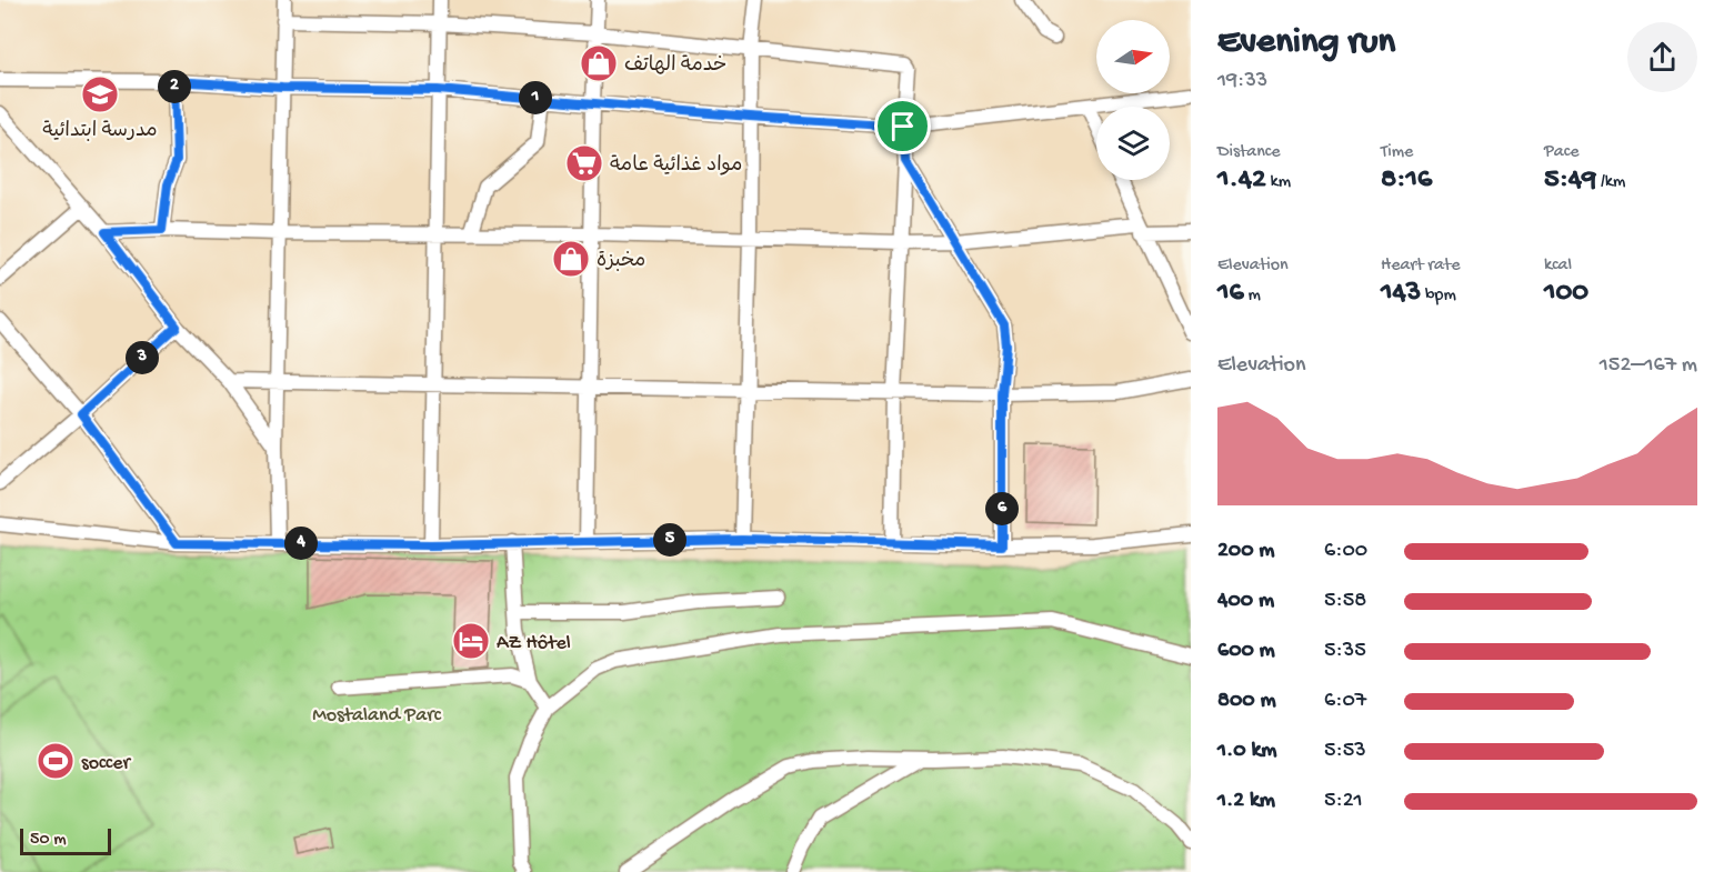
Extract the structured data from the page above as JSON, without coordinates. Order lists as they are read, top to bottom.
{
  "parks": ["Mostaland Parc"],
  "places": {
    "shop": ["خدمة الهاتف", "مخبزة"],
    "school or university": ["مدرسة ابتدائية"],
    "supermarket": ["مواد غذائية عامة"],
    "hotel": ["AZ Hôtel"],
    "sports": ["soccer"]
  },
  "scale_bar": "50 m",
  "north": "right",
  "page": {
    "heading": ["Evening run", "19:33"],
    "pins": [
      "2",
      "1",
      "3",
      "6",
      "5",
      "4"
    ],
    "stats": [
      ["Distance", "1.42 km"],
      ["Time", "8:16"],
      ["Pace", "5:49 /km"],
      ["Elevation", "16 m"],
      ["Heart rate", "143 bpm"],
      ["kcal", "100"]
    ],
    "chart": ["Elevation", "152–167 m"],
    "list": [
      {
        "name": "200 m",
        "note": "6:00"
      },
      {
        "name": "400 m",
        "note": "5:58"
      },
      {
        "name": "600 m",
        "note": "5:35"
      },
      {
        "name": "800 m",
        "note": "6:07"
      },
      {
        "name": "1.0 km",
        "note": "5:53"
      },
      {
        "name": "1.2 km",
        "note": "5:21"
      }
    ],
    "scale": "50 m"
  }
}
